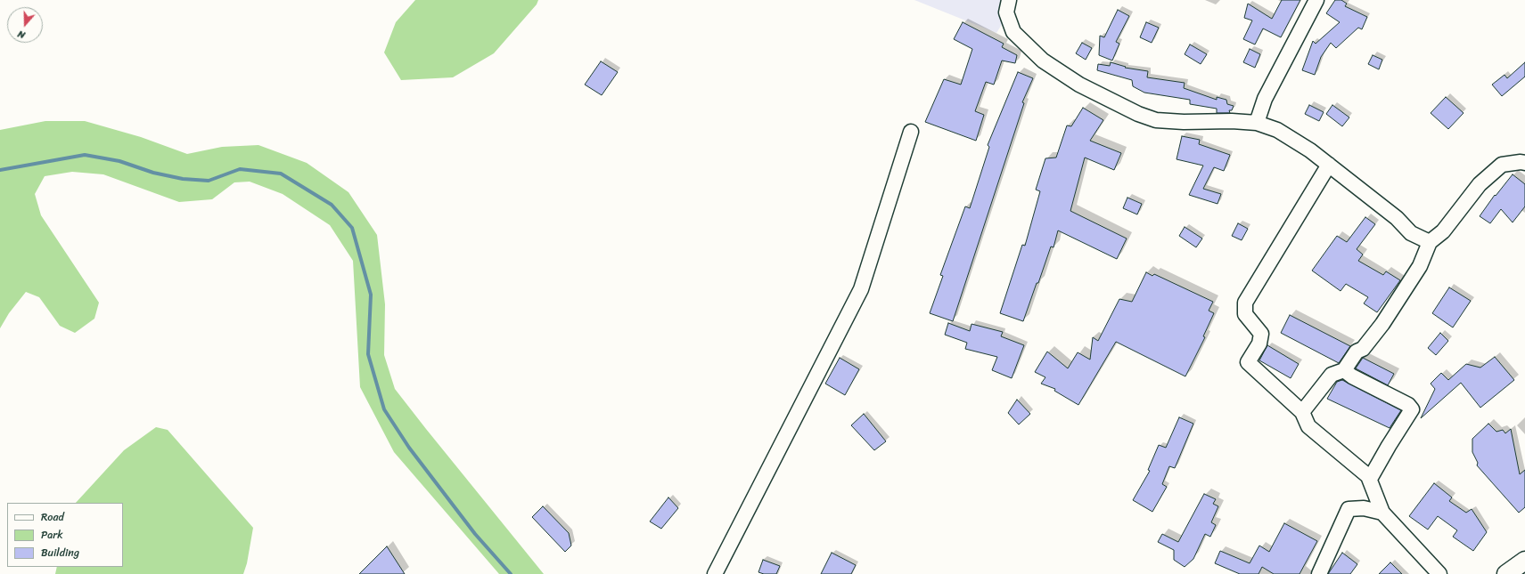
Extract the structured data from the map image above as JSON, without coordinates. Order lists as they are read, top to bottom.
{
  "legend": ["Road", "Park", "Building"],
  "north": "bottom"
}
